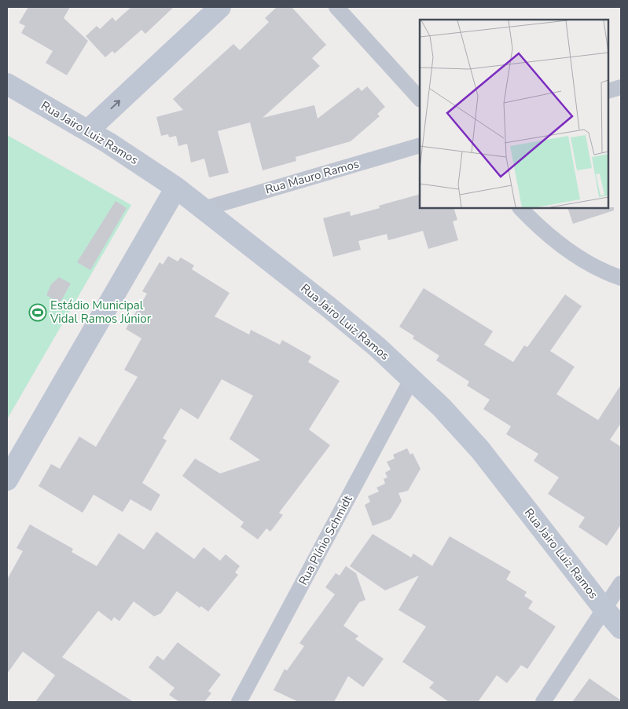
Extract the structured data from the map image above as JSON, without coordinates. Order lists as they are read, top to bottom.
{
  "streets": {
    "street": ["Rua Jairo Luiz Ramos", "Rua Mauro Ramos", "Rua Plínio Schmidt"]
  },
  "crossings": [
    ["Rua Jairo Luiz Ramos", "Rua Mauro Ramos"],
    ["Rua Jairo Luiz Ramos", "Rua Plínio Schmidt"]
  ],
  "places": {
    "sports": ["Estádio Municipal Vidal Ramos Júnior"]
  }
}
